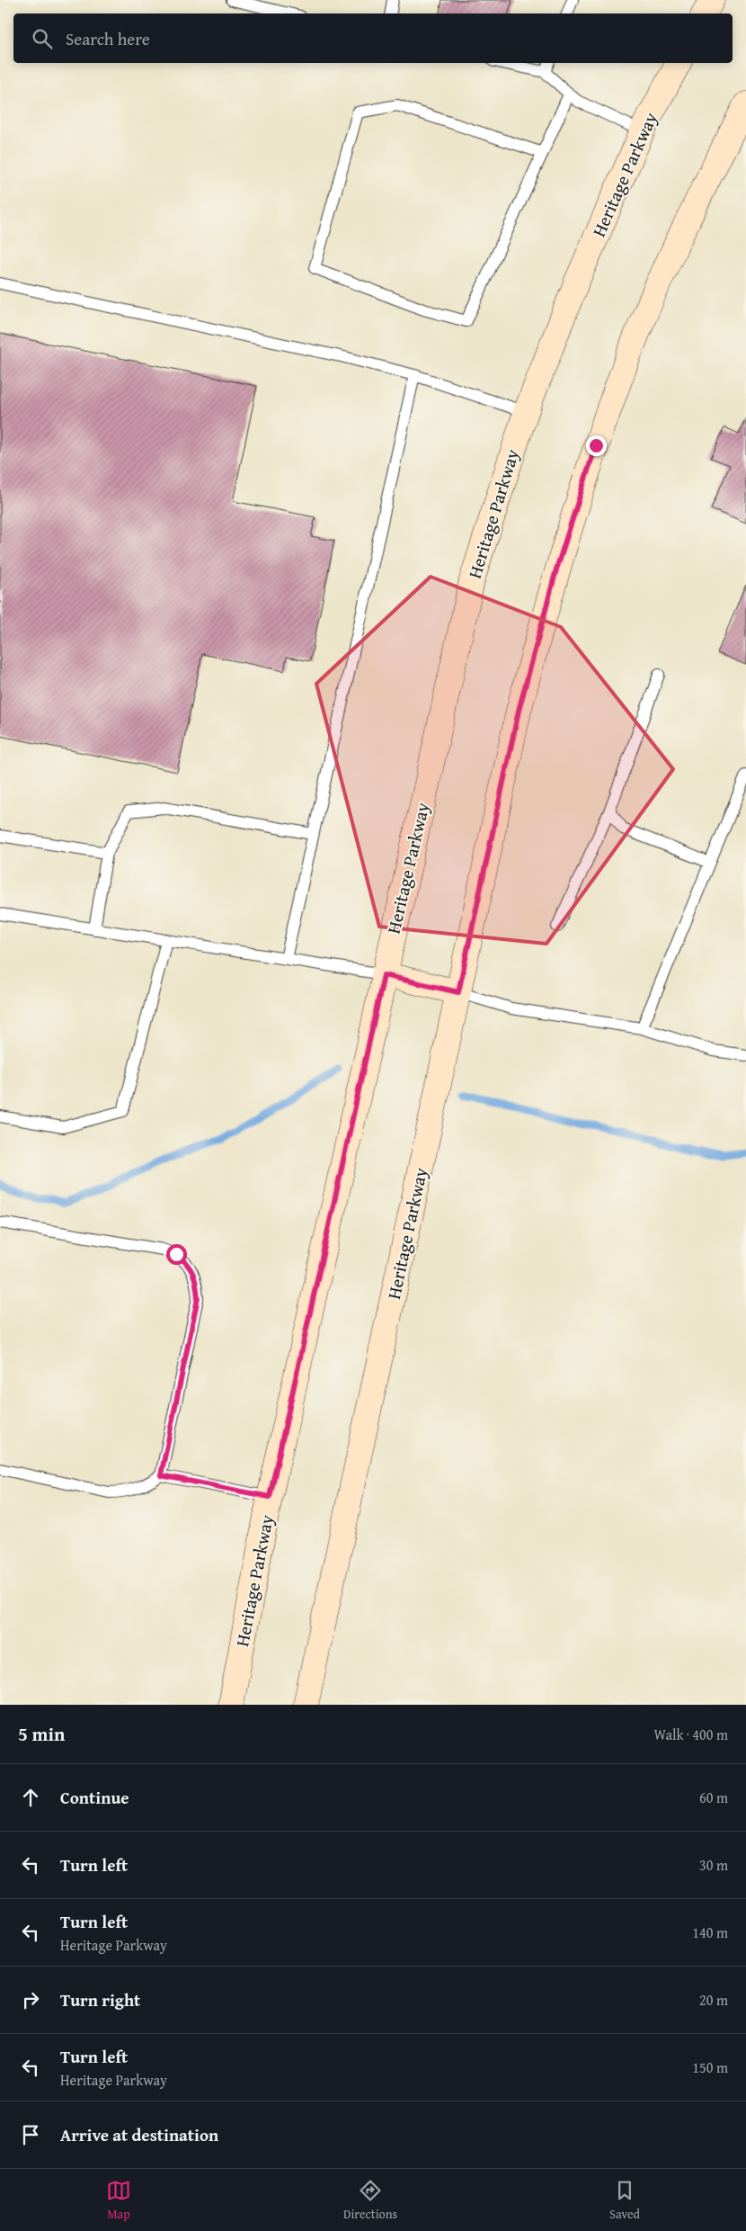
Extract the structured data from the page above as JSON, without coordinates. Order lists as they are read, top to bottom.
{
  "streets": {
    "main road": ["Heritage Parkway"]
  },
  "page": {
    "search": "Search here",
    "heading": ["5 min", "Walk · 400 m"],
    "list": [
      ["Continue", "60 m"],
      ["Turn left", "30 m"],
      ["Turn left", "Heritage Parkway", "140 m"],
      ["Turn right", "20 m"],
      ["Turn left", "Heritage Parkway", "150 m"],
      "Arrive at destination"
    ],
    "nav": ["Map", "Directions", "Saved"]
  }
}
